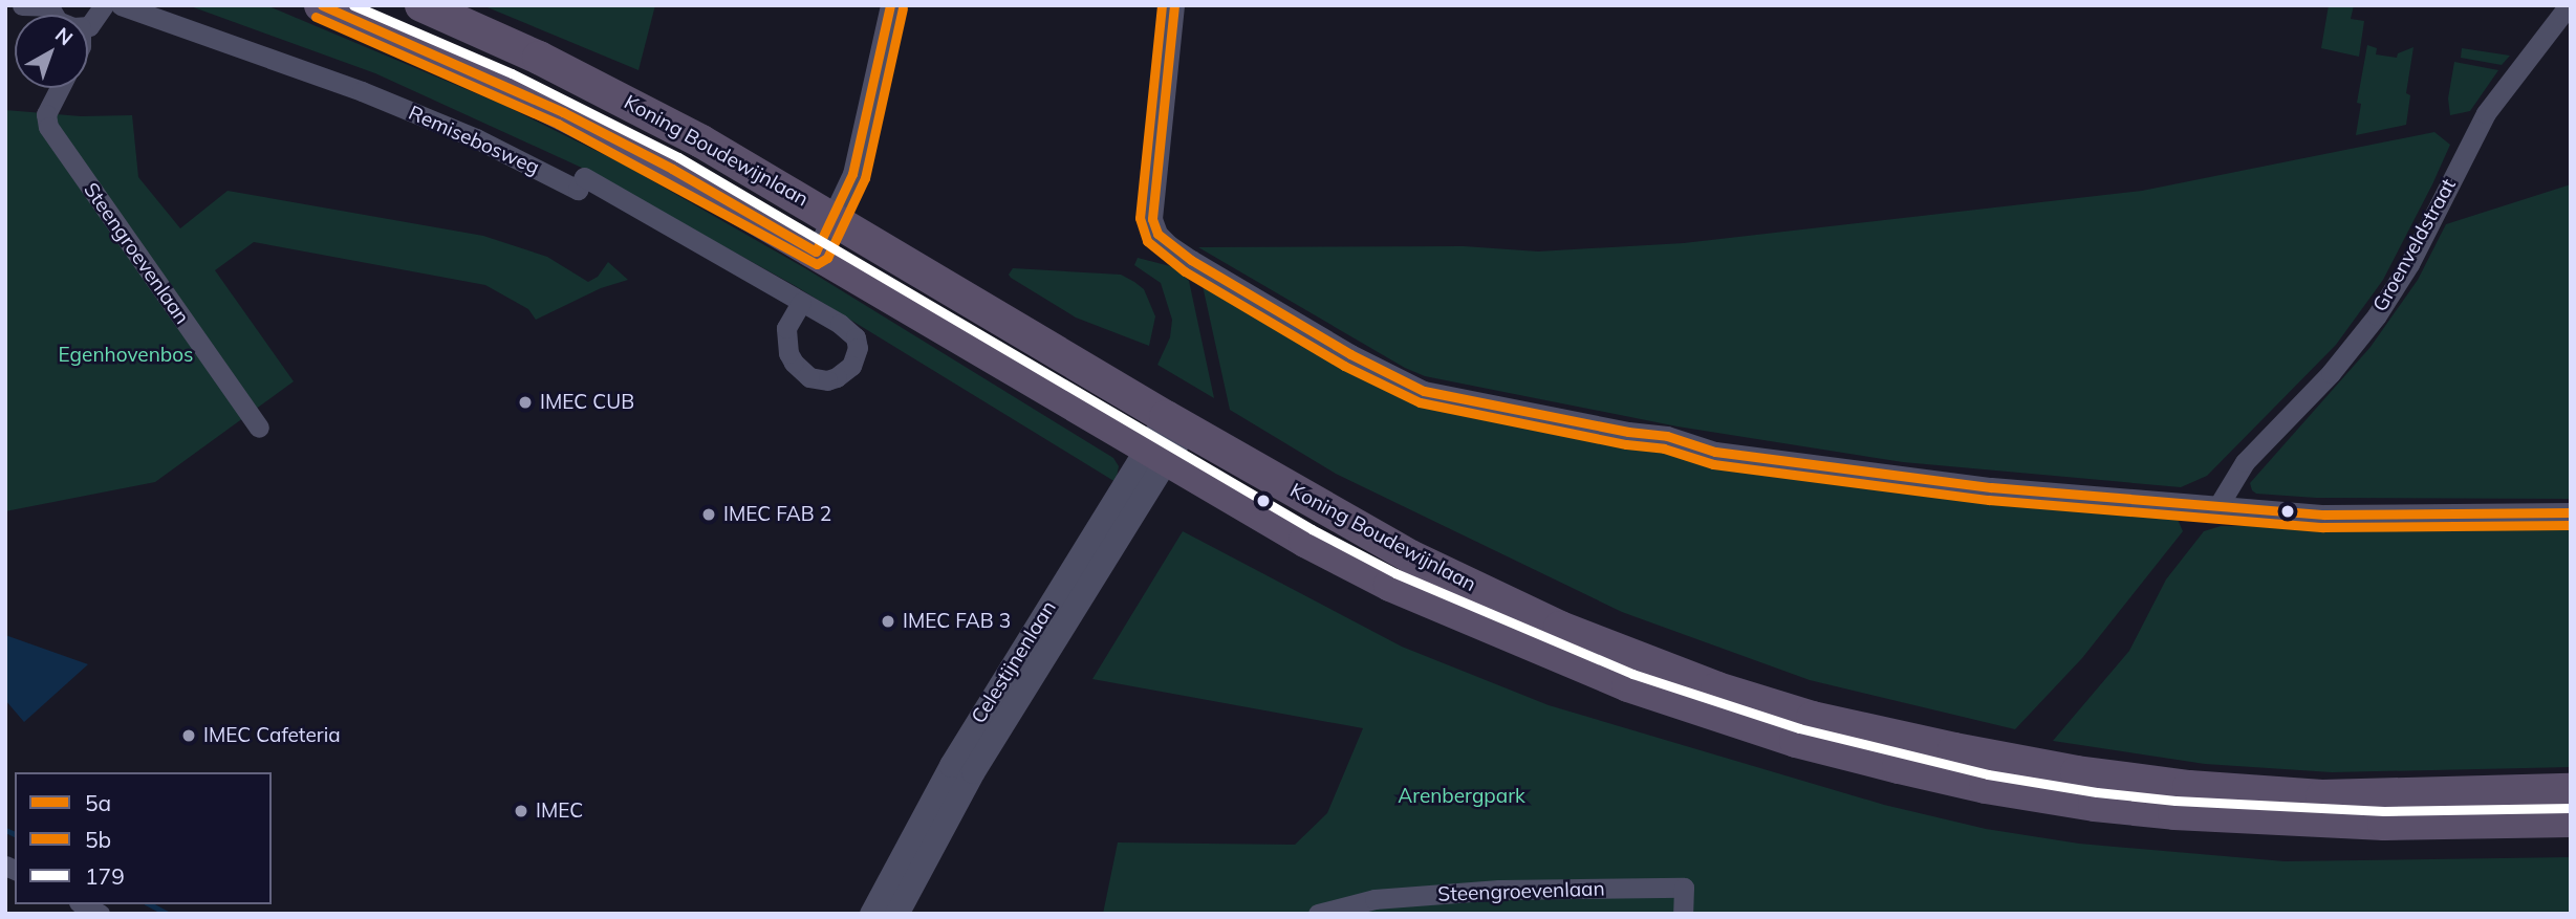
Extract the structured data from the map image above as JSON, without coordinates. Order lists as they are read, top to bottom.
{
  "streets": {
    "highway": ["Koning Boudewijnlaan"],
    "street": [
      "Remisebosweg",
      "Groenveldstraat",
      "Steengroevenlaan",
      "Celestijnenlaan"
    ]
  },
  "crossings": [
    ["Koning Boudewijnlaan", "Celestijnenlaan"]
  ],
  "parks": ["Egenhovenbos", "Arenbergpark"],
  "places": [
    "IMEC CUB",
    "IMEC FAB 2",
    "IMEC FAB 3",
    "IMEC Cafeteria",
    "IMEC"
  ],
  "lines": ["transit line 5a", "transit line 5b", "transit line 179"],
  "legend": ["5a", "5b", "179"],
  "north": "top right"
}
